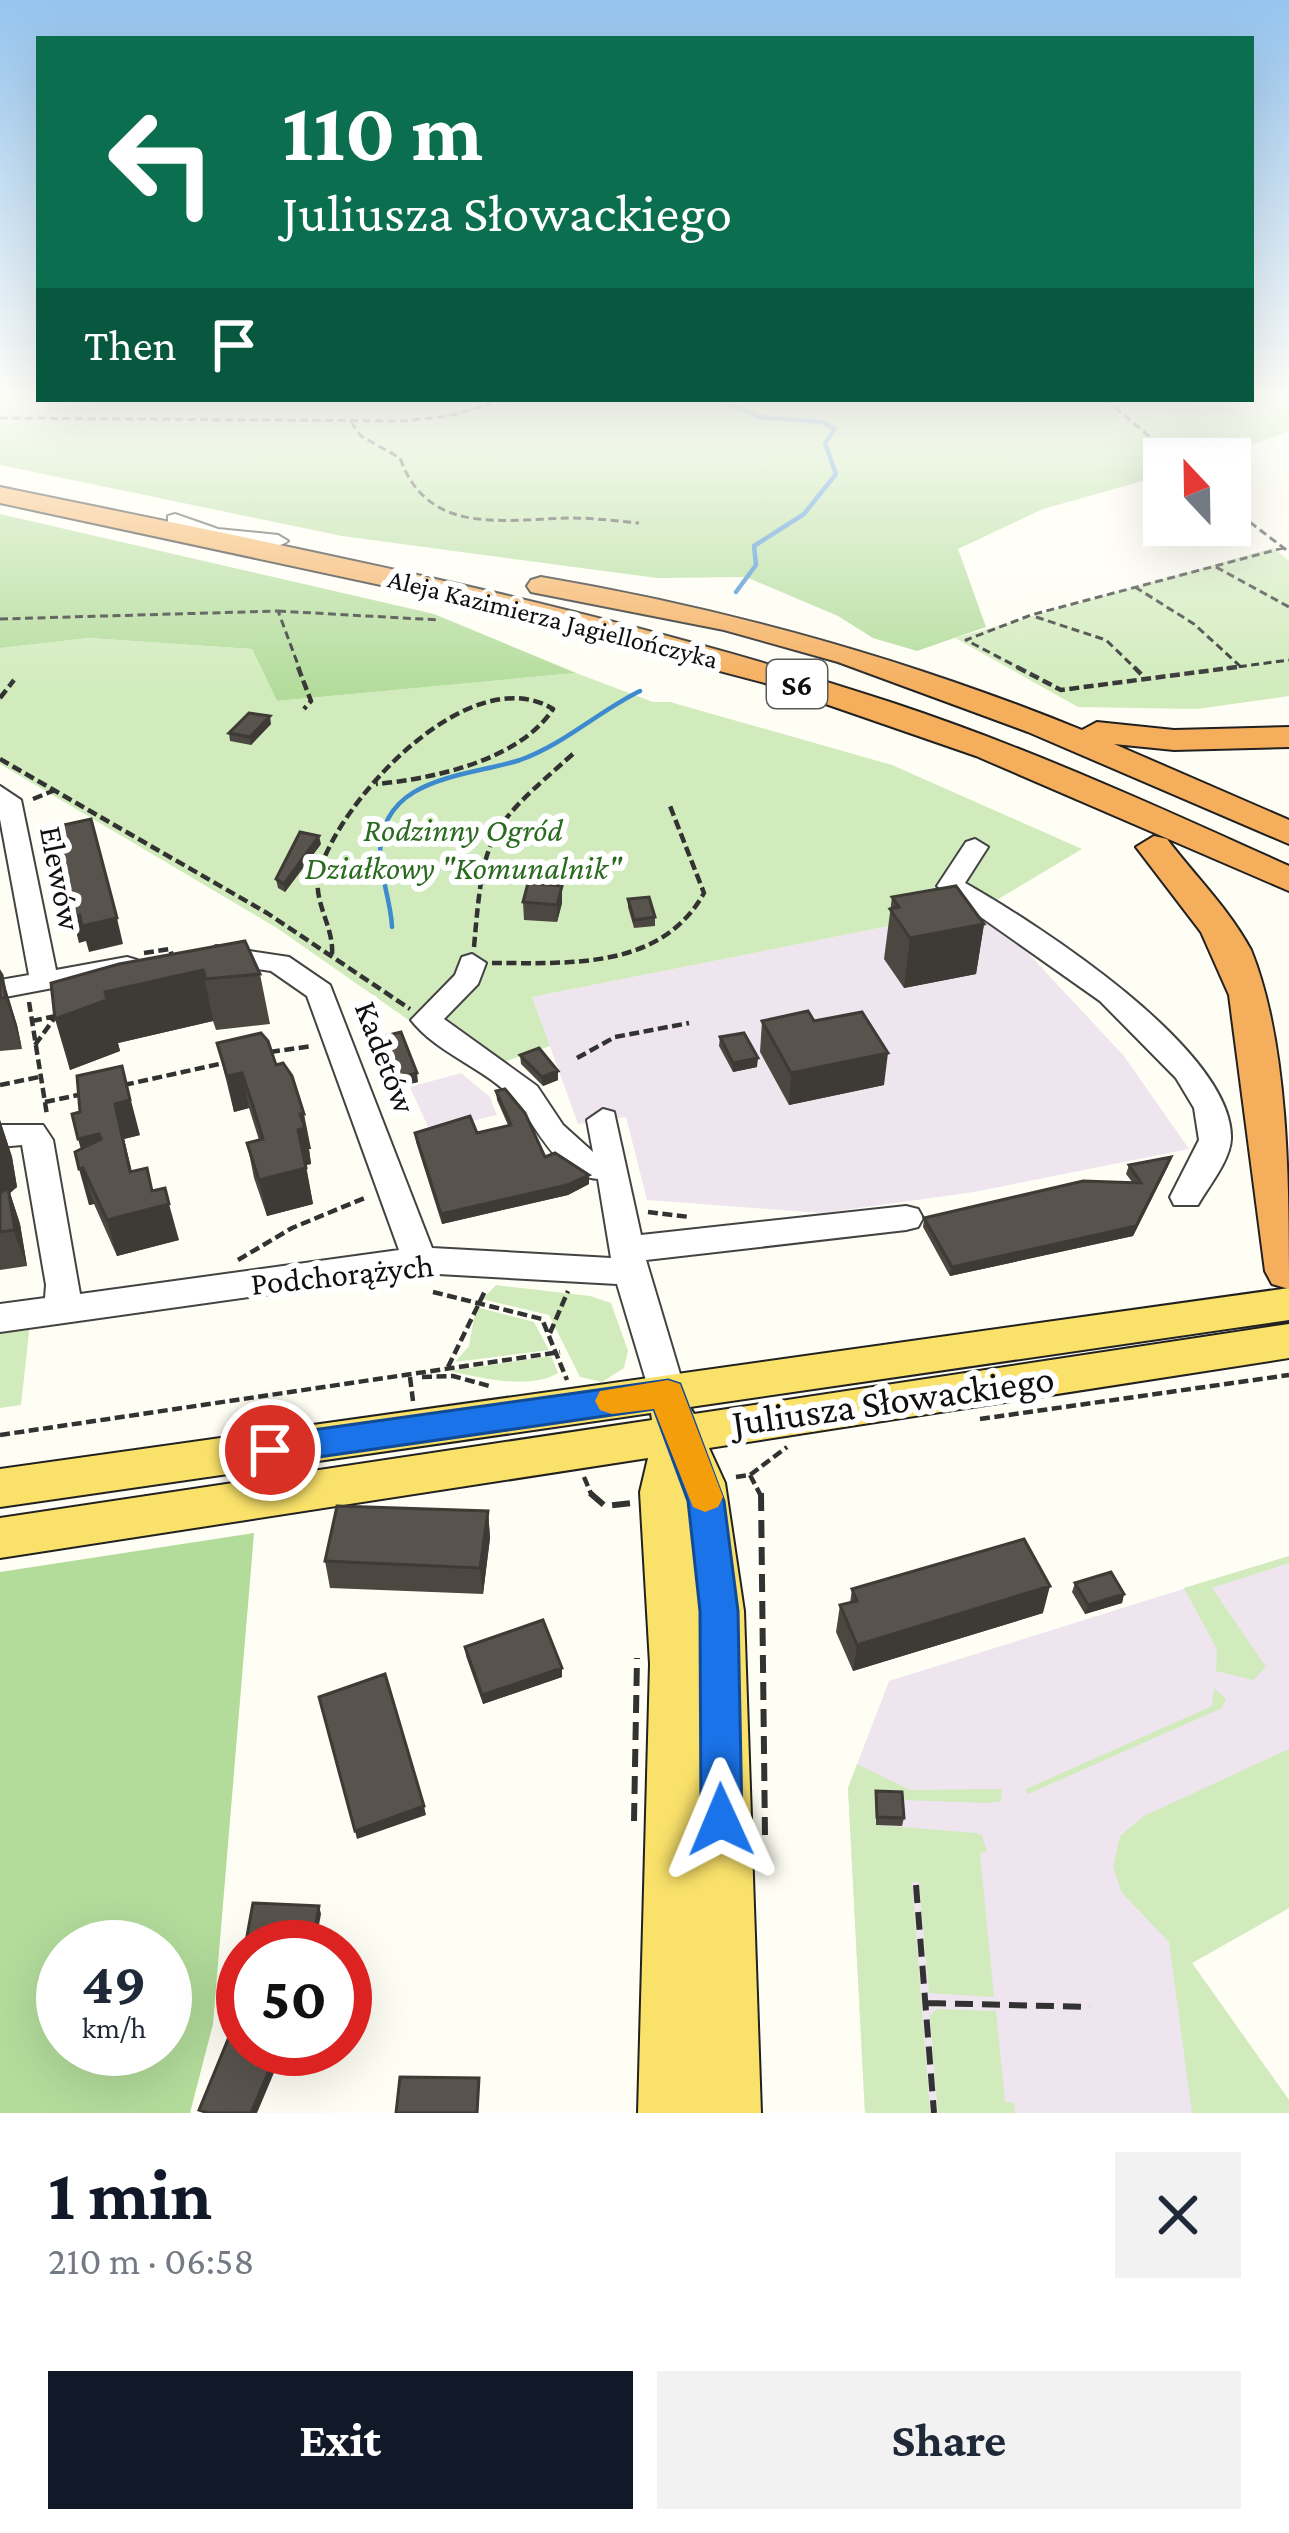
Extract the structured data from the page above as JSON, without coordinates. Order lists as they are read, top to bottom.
{
  "streets": {
    "highway": ["Aleja Kazimierza Jagiellończyka", "S6"],
    "main road": ["Juliusza Słowackiego"],
    "street": ["Elewów", "Kadetów", "Podchorążych"]
  },
  "crossings": [
    ["Kadetów", "Podchorążych"]
  ],
  "parks": ["Rodzinny Ogród Działkowy \"Komunalnik\""],
  "north": "top",
  "page": {
    "turn": ["110 m", "Juliusza Słowackiego"],
    "then": "Then",
    "speed": "49 km/h",
    "limit": "50",
    "heading": ["1 min", "210 m · 06:58"],
    "buttons": ["Exit", "Share"]
  }
}
